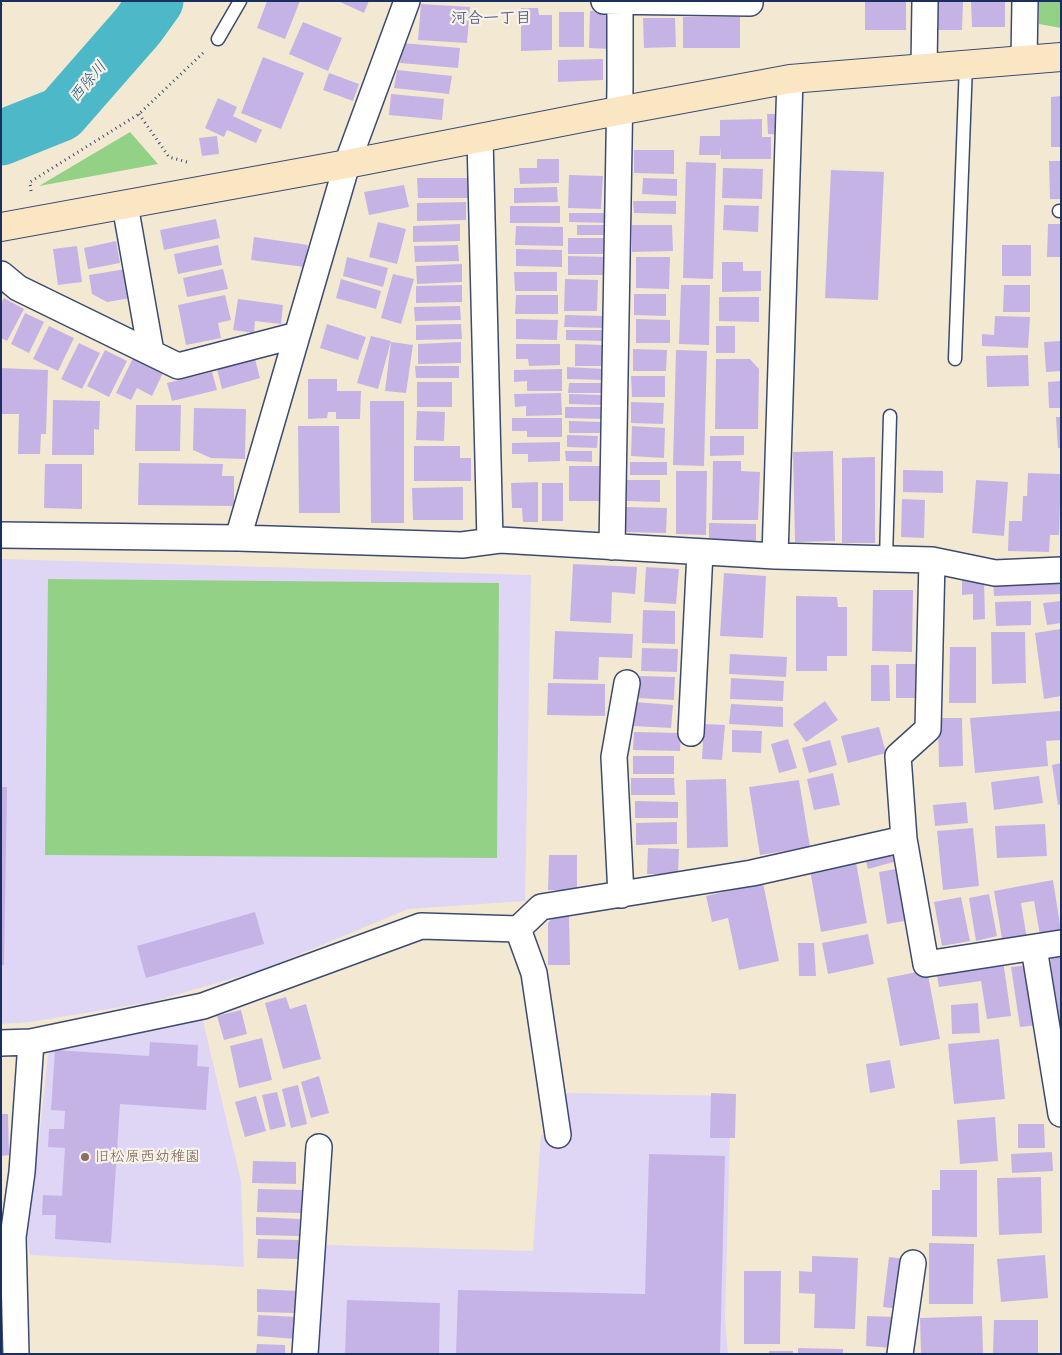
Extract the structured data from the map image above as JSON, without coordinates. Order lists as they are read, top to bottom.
{
  "districts": ["河合一丁目"],
  "water": ["西除川"],
  "places": ["旧松原西幼稚園"]
}
